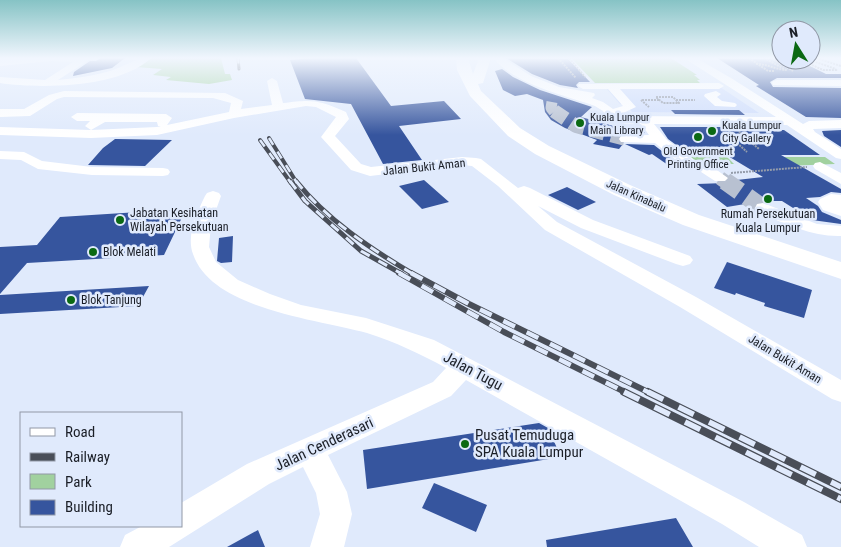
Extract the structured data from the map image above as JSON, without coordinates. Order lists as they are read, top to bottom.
{
  "streets": {
    "highway": ["Jalan Kinabalu"],
    "street": ["Jalan Bukit Aman", "Jalan Tugu", "Jalan Cenderasari"]
  },
  "crossings": [
    ["Jalan Tugu", "Jalan Cenderasari"]
  ],
  "places": [
    "Kuala Lumpur Main Library",
    "Kuala Lumpur City Gallery",
    "Old Government Printing Office",
    "Rumah Persekutuan Kuala Lumpur",
    "Jabatan Kesihatan Wilayah Persekutuan",
    "Blok Melati",
    "Blok Tanjung",
    "Pusat Temuduga SPA Kuala Lumpur"
  ],
  "legend": [
    "Road",
    "Railway",
    "Park",
    "Building"
  ],
  "north": "top"
}
